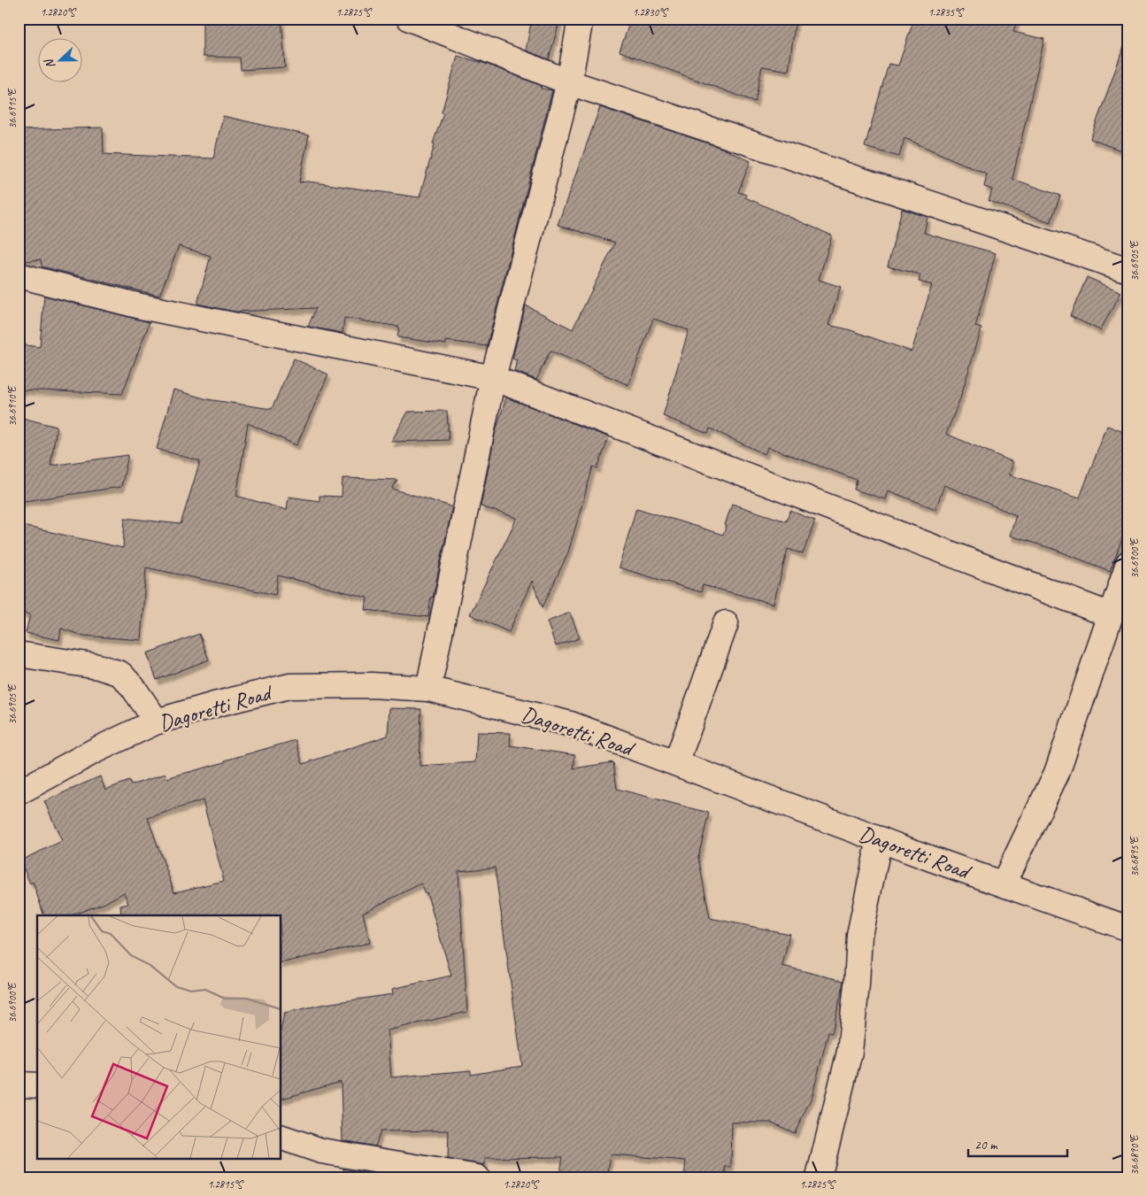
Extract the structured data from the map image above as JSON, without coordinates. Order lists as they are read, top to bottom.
{
  "streets": {
    "street": ["Dagoretti Road"]
  },
  "scale_bar": "20 m",
  "north": "left",
  "coordinates": [
    "1.2820°S",
    "1.2825°S",
    "1.2830°S",
    "1.2835°S",
    "36.6915°E",
    "36.6905°E",
    "36.6910°E",
    "36.6900°E",
    "36.6895°E",
    "36.6890°E",
    "1.2815°S"
  ]
}
